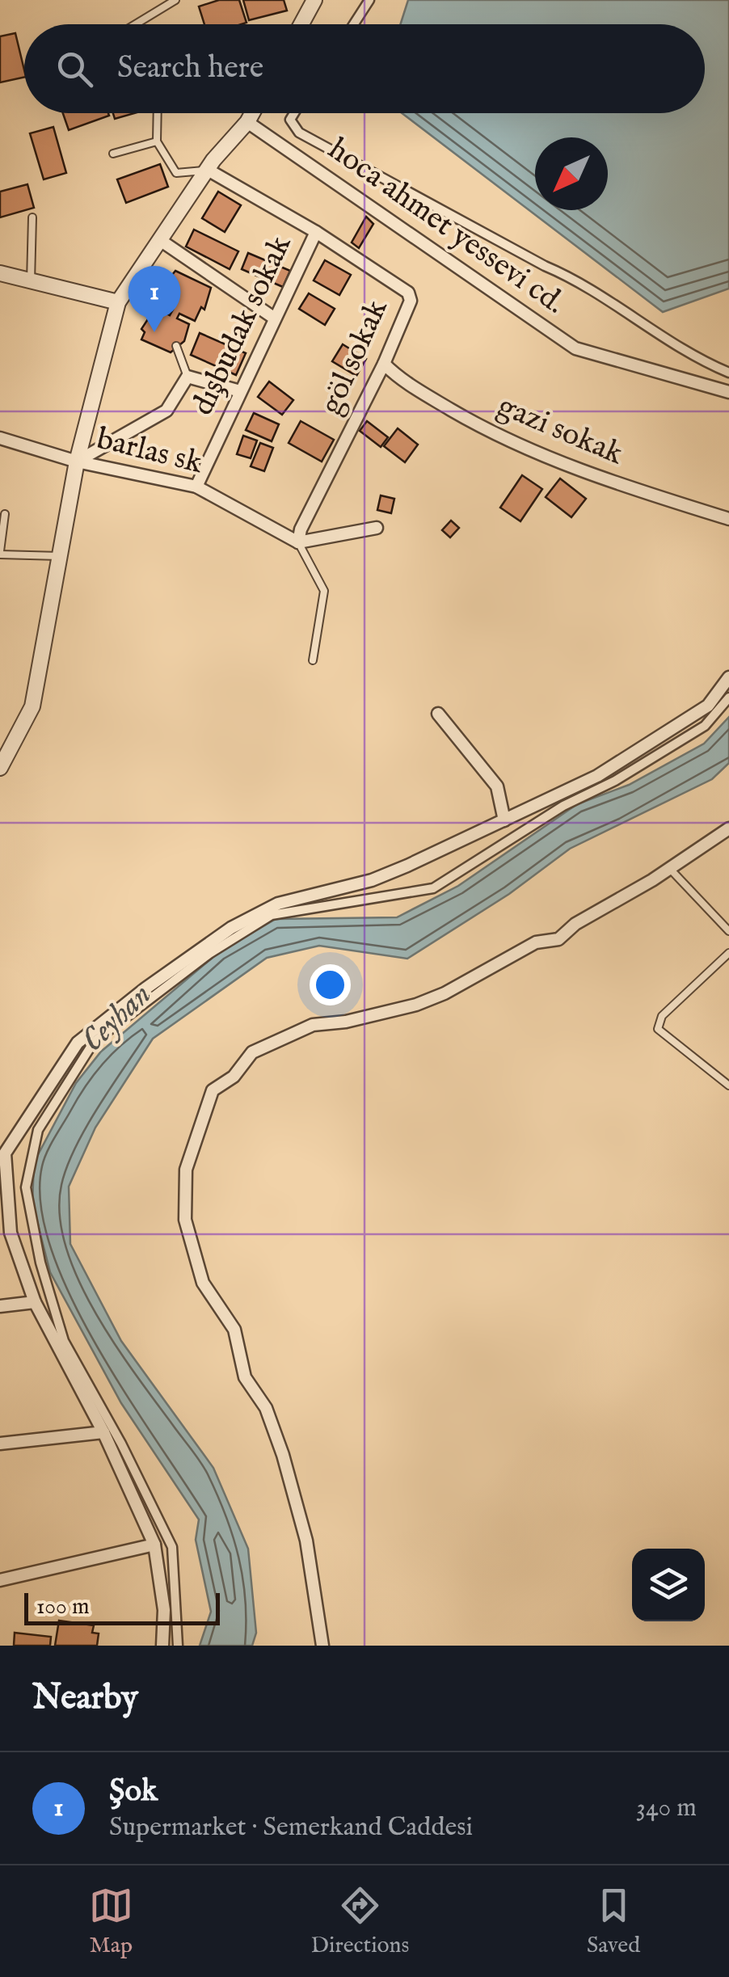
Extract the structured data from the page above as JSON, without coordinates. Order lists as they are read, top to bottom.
{
  "streets": {
    "street": [
      "hoca ahmet yessevi cd.",
      "dışbudak sokak",
      "göl sokak",
      "gazi sokak",
      "barlas sk"
    ]
  },
  "crossings": [
    ["dışbudak sokak", "göl sokak"],
    ["dışbudak sokak", "barlas sk"],
    ["göl sokak", "gazi sokak"],
    ["göl sokak", "barlas sk"]
  ],
  "water": ["Ceyhan"],
  "scale_bar": "100 m",
  "north": "bottom left",
  "page": {
    "search": "Search here",
    "pins": "1",
    "scale": "100 m",
    "heading": "Nearby",
    "list": [
      {
        "mark": "1",
        "name": "Şok",
        "note": "Supermarket · Semerkand Caddesi",
        "value": "340 m"
      }
    ],
    "nav": ["Map", "Directions", "Saved"]
  }
}
